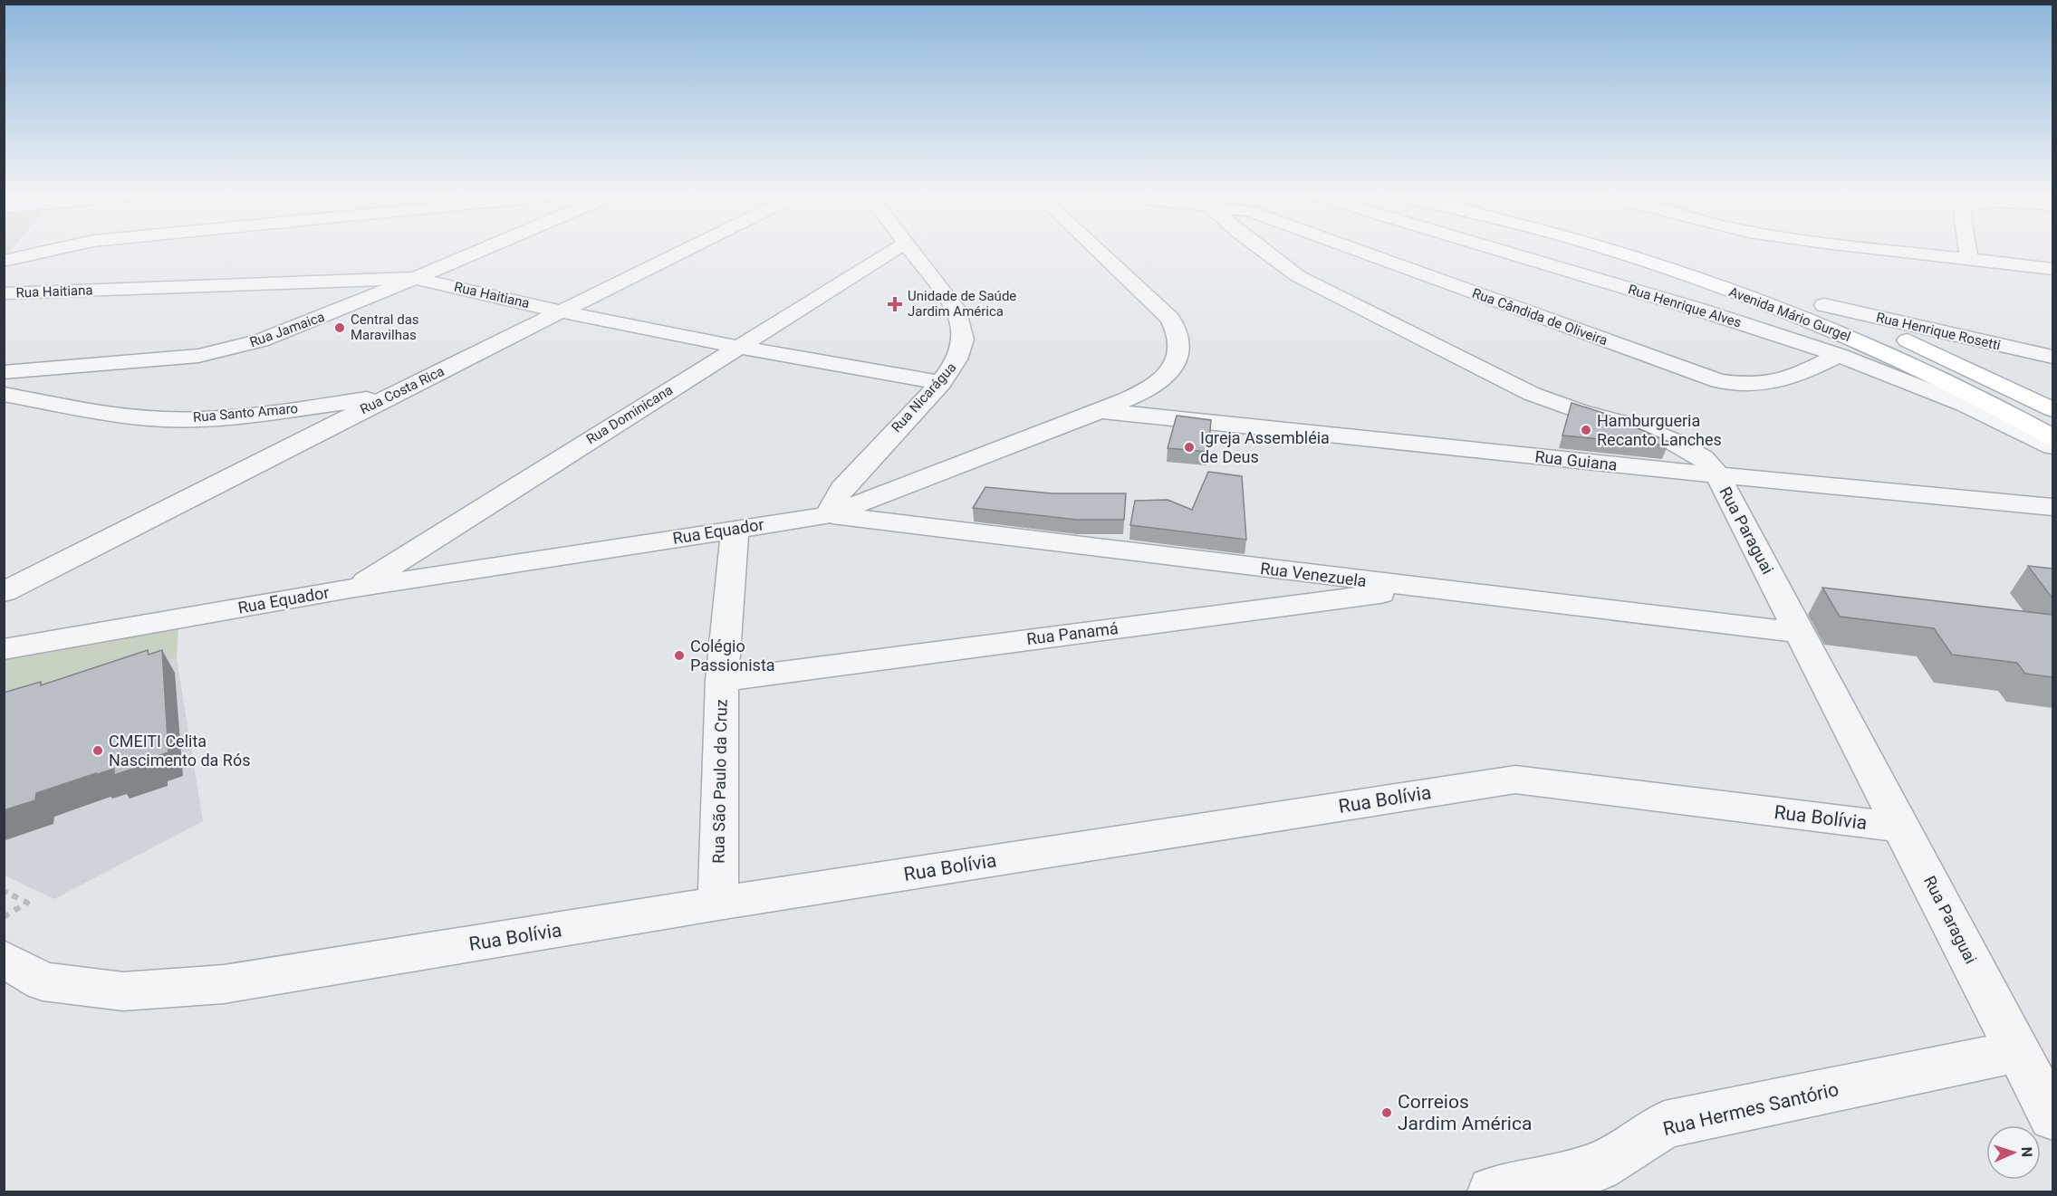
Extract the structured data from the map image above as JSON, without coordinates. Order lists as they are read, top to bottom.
{
  "streets": {
    "main road": ["Avenida Mário Gurgel"],
    "street": [
      "Rua Haitiana",
      "Rua Henrique Alves",
      "Rua Cândida de Oliveira",
      "Rua Jamaica",
      "Rua Henrique Rosetti",
      "Rua Costa Rica",
      "Rua Nicarágua",
      "Rua Santo Amaro",
      "Rua Dominicana",
      "Rua Guiana",
      "Rua Paraguai",
      "Rua Equador",
      "Rua Venezuela",
      "Rua Panamá",
      "Rua São Paulo da Cruz",
      "Rua Bolívia",
      "Rua Hermes Santório"
    ]
  },
  "crossings": [
    ["Rua Haitiana", "Rua Jamaica"],
    ["Rua Haitiana", "Rua Costa Rica"],
    ["Rua Haitiana", "Rua Nicarágua"],
    ["Rua Haitiana", "Rua Dominicana"],
    ["Rua Henrique Alves", "Rua Cândida de Oliveira"],
    ["Avenida Mário Gurgel", "Rua Henrique Rosetti"],
    ["Rua Costa Rica", "Rua Santo Amaro"],
    ["Rua Nicarágua", "Rua Equador"],
    ["Rua Nicarágua", "Rua Venezuela"],
    ["Rua Dominicana", "Rua Equador"],
    ["Rua Guiana", "Rua Paraguai"],
    ["Rua Guiana", "Rua Equador"],
    ["Rua Paraguai", "Rua Venezuela"],
    ["Rua Paraguai", "Rua Bolívia"],
    ["Rua Paraguai", "Rua Hermes Santório"],
    ["Rua Equador", "Rua Venezuela"],
    ["Rua Equador", "Rua São Paulo da Cruz"],
    ["Rua Venezuela", "Rua Panamá"],
    ["Rua Panamá", "Rua São Paulo da Cruz"],
    ["Rua São Paulo da Cruz", "Rua Bolívia"]
  ],
  "places": {
    "health": ["Unidade de Saúde Jardim América"],
    "other": [
      "Central das Maravilhas",
      "Hamburgueria Recanto Lanches",
      "Igreja Assembléia de Deus",
      "Colégio Passionista",
      "CMEITI Celita Nascimento da Rós",
      "Correios Jardim América"
    ]
  },
  "north": "right"
}
